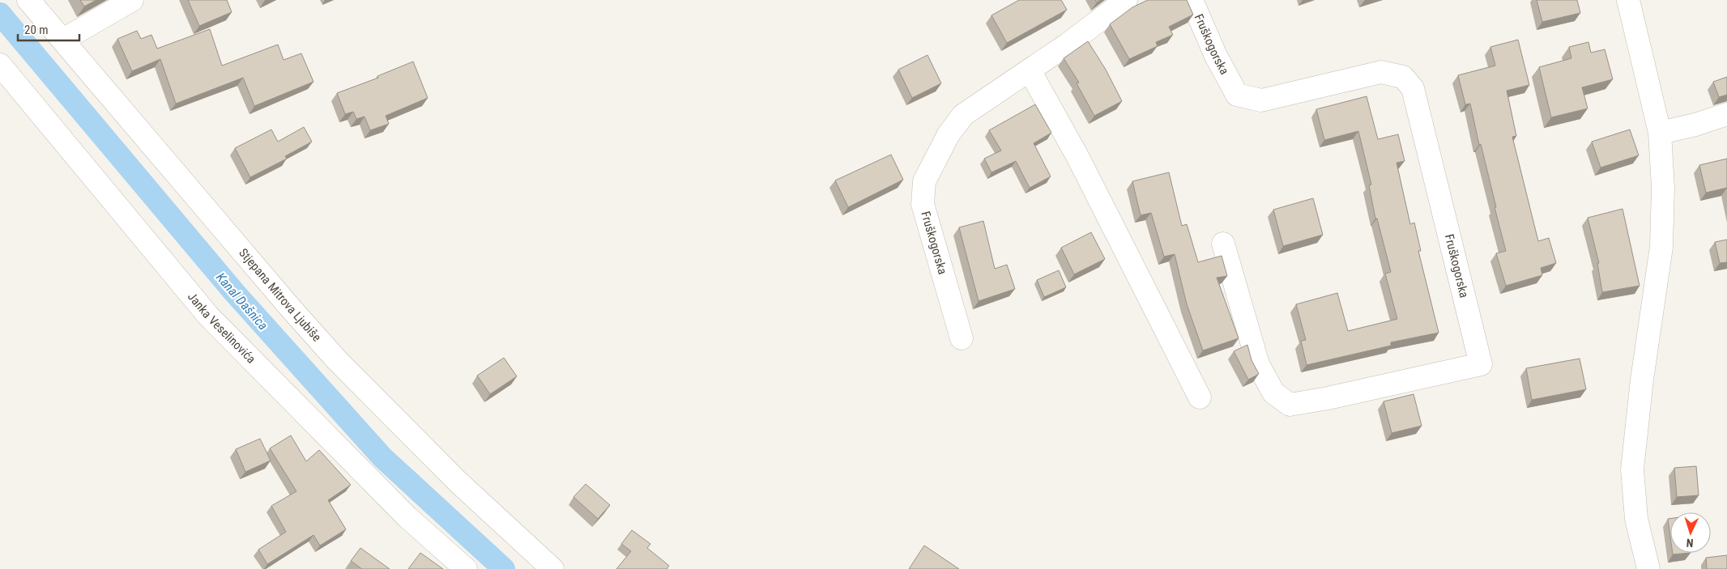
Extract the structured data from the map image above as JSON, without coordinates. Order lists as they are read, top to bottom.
{
  "streets": {
    "street": ["Fruškogorska", "Stjepana Mitrova Ljubiše", "Janka Veselinovića"]
  },
  "water": ["Kanal Dašnica"],
  "scale_bar": "20 m",
  "north": "bottom"
}
